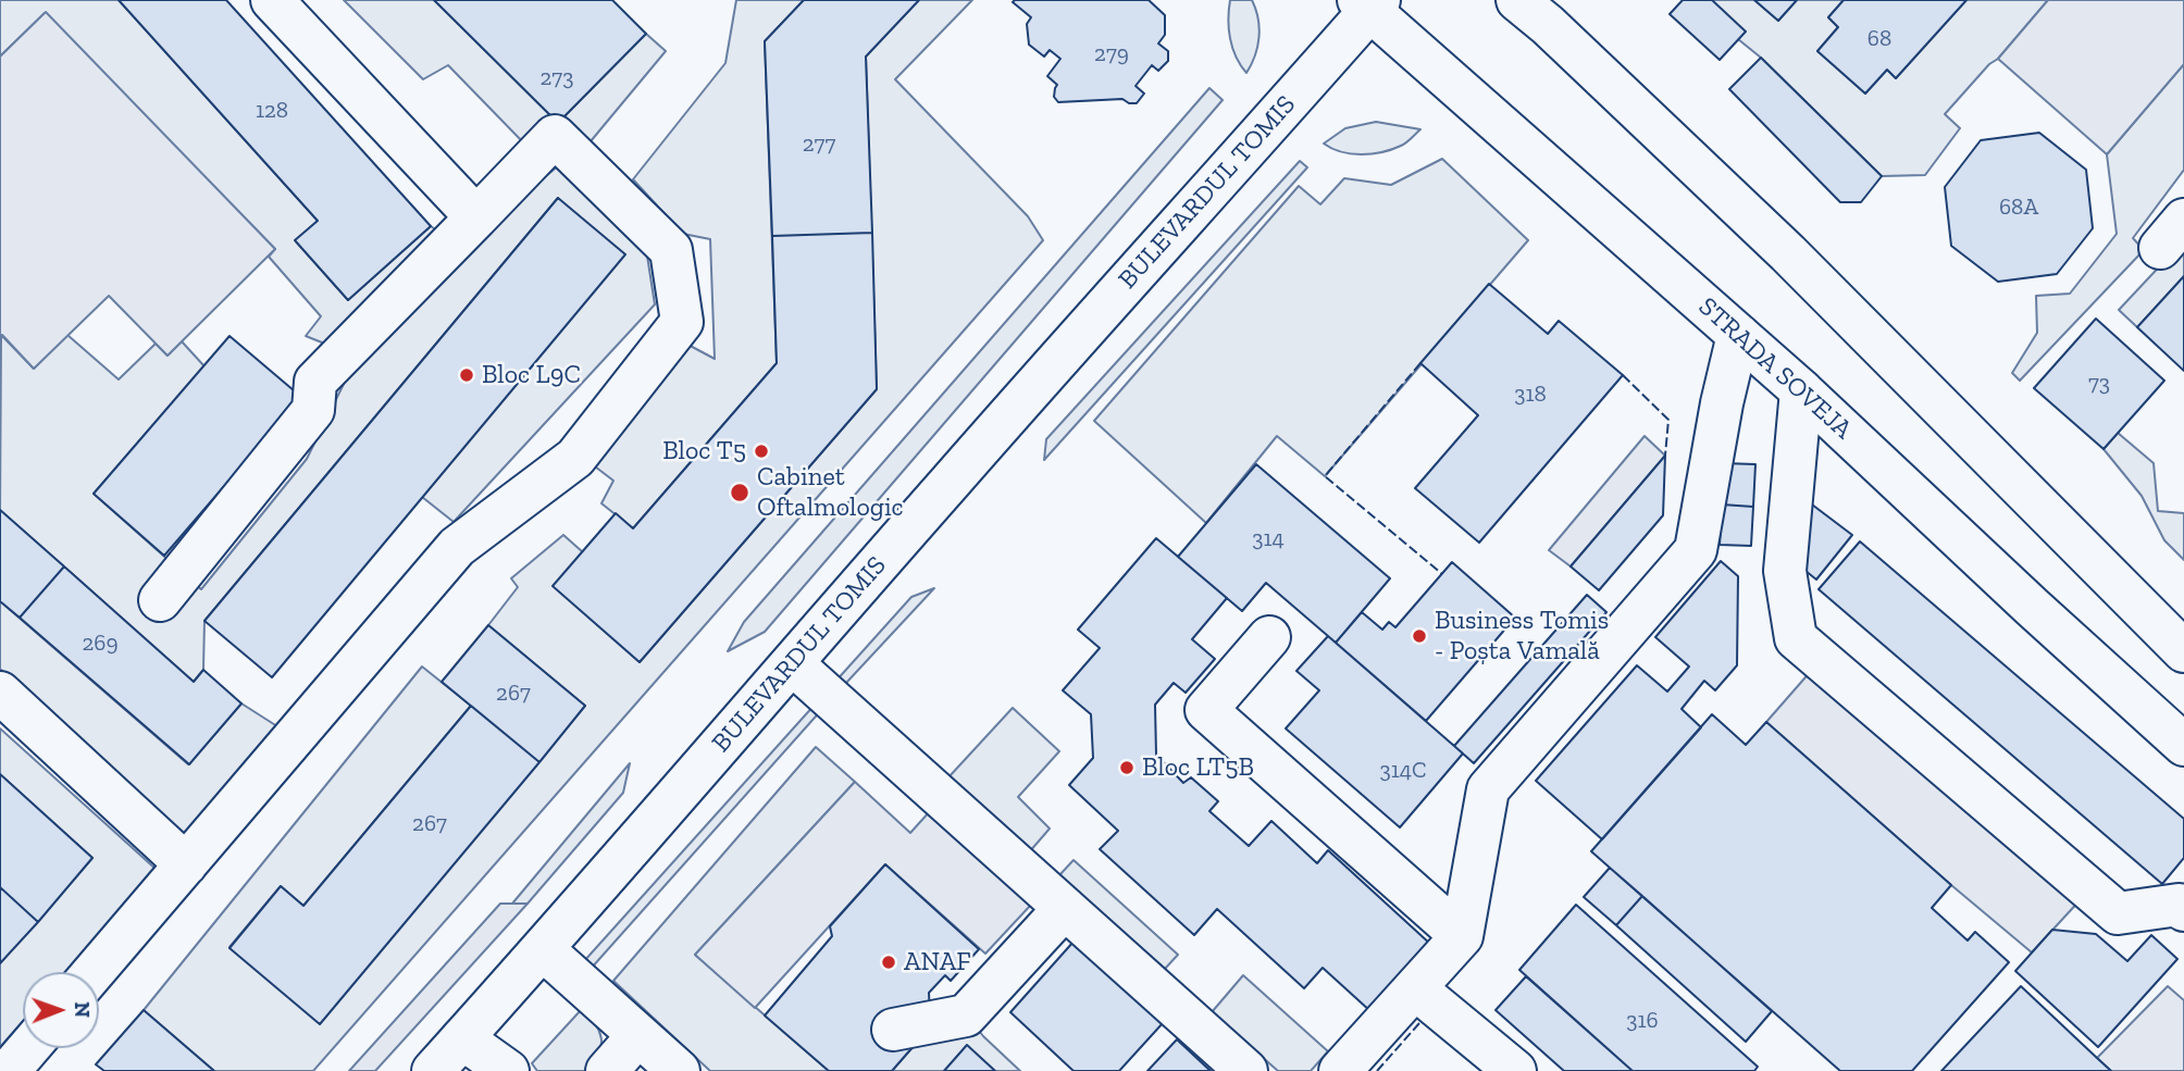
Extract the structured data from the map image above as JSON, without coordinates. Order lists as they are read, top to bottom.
{
  "streets": {
    "main road": ["BULEVARDUL TOMIS", "STRADA SOVEJA"]
  },
  "crossings": [
    ["BULEVARDUL TOMIS", "STRADA SOVEJA"]
  ],
  "places": [
    "Bloc L9C",
    "Bloc T5",
    "Cabinet Oftalmologic",
    "Business Tomis - Poșta Vamală",
    "Bloc LT5B",
    "ANAF"
  ],
  "house_numbers": [
    "68",
    "279",
    "273",
    "128",
    "277",
    "68A",
    "73",
    "318",
    "314",
    "269",
    "267",
    "314C",
    "267",
    "316"
  ],
  "north": "right"
}
